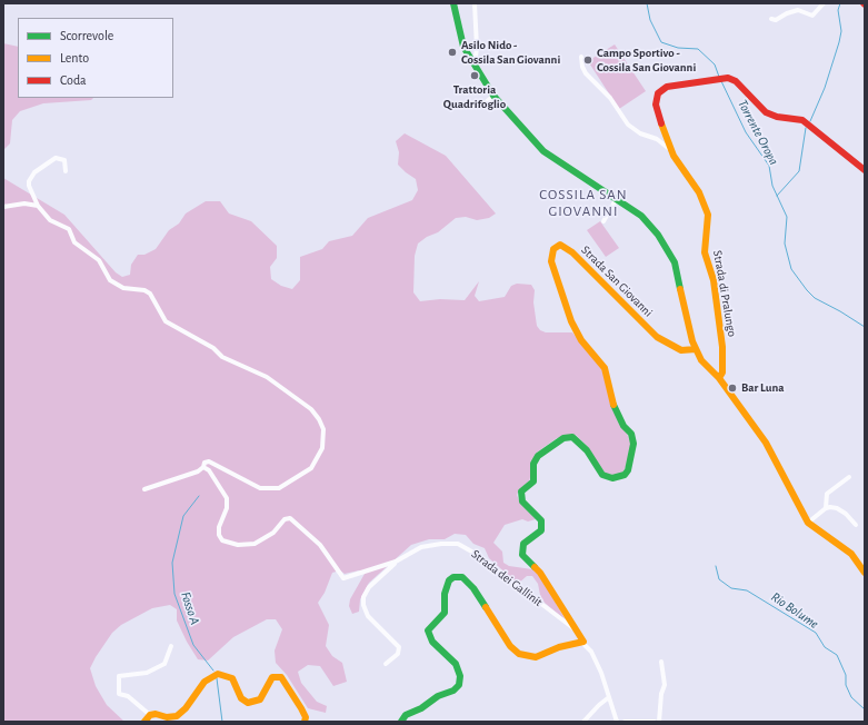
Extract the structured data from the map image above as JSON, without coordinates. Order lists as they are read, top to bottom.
{
  "streets": {
    "street": ["Strada San Giovanni", "Strada di Pralungo", "Strada dei Gallinit"]
  },
  "crossings": [
    ["Strada San Giovanni", "Strada dei Gallinit"]
  ],
  "districts": ["COSSILA SAN GIOVANNI"],
  "water": ["Torrente Oropa", "Fosso A", "Rio Bolume"],
  "places": [
    "Asilo Nido - Cossila San Giovanni",
    "Campo Sportivo - Cossila San Giovanni",
    "Trattoria Quadrifoglio",
    "Bar Luna"
  ],
  "legend": ["Scorrevole", "Lento", "Coda"]
}
